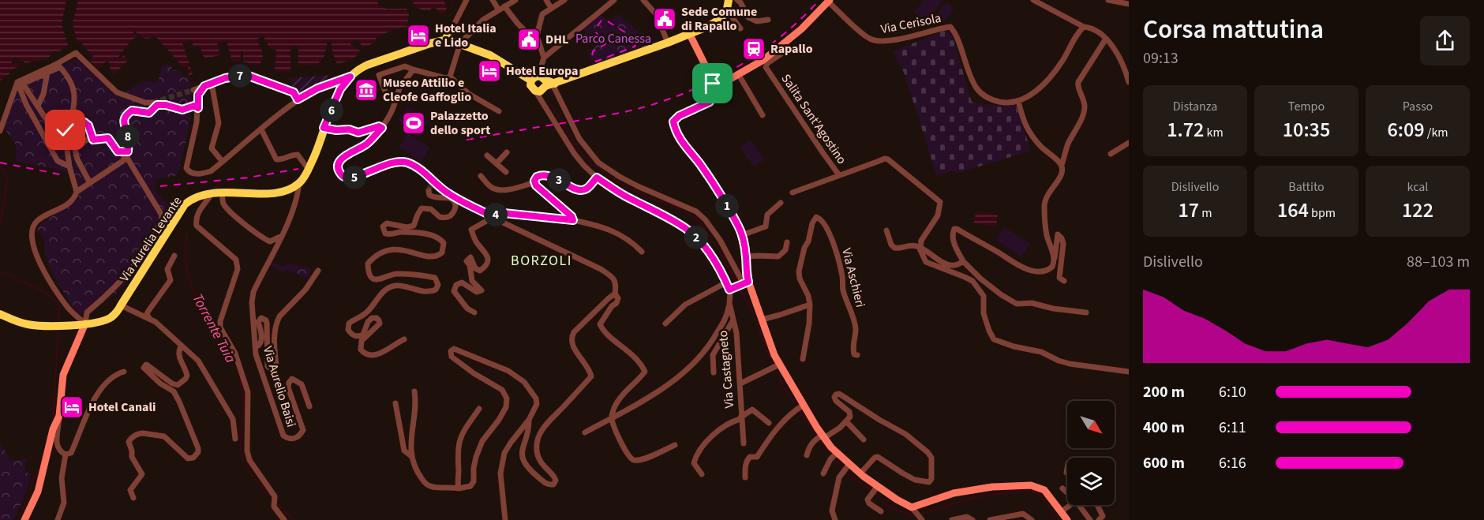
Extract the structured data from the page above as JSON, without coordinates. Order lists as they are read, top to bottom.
{
  "streets": {
    "main road": ["Via Aurelia Levante"],
    "street": [
      "Via Cerisola",
      "Salita Sant'Agostino",
      "Via Aschieri",
      "Via Castagneto",
      "Via Aurelio Baisi"
    ]
  },
  "crossings": [
    ["Via Aurelia Levante", "Via Aurelio Baisi"]
  ],
  "districts": ["BORZOLI"],
  "water": ["Torrente Tuia"],
  "parks": ["Parco Canessa"],
  "places": {
    "public building": ["Sede Comune di Rapallo", "DHL"],
    "hotel": ["Hotel Italia e Lido", "Hotel Europa", "Hotel Canali"],
    "station": ["Rapallo"],
    "museum": ["Museo Attilio e Cleofe Gaffoglio"],
    "sports": ["Palazzetto dello sport"]
  },
  "north": "bottom right",
  "page": {
    "heading": ["Corsa mattutina", "09:13"],
    "pins": [
      "7",
      "6",
      "8",
      "5",
      "3",
      "1",
      "4",
      "2"
    ],
    "stats": [
      ["Distanza", "1.72 km"],
      ["Tempo", "10:35"],
      ["Passo", "6:09 /km"],
      ["Dislivello", "17 m"],
      ["Battito", "164 bpm"],
      ["kcal", "122"]
    ],
    "chart": ["Dislivello", "88–103 m"],
    "list": [
      {
        "name": "200 m",
        "note": "6:10"
      },
      {
        "name": "400 m",
        "note": "6:11"
      },
      {
        "name": "600 m",
        "note": "6:16"
      }
    ]
  }
}
